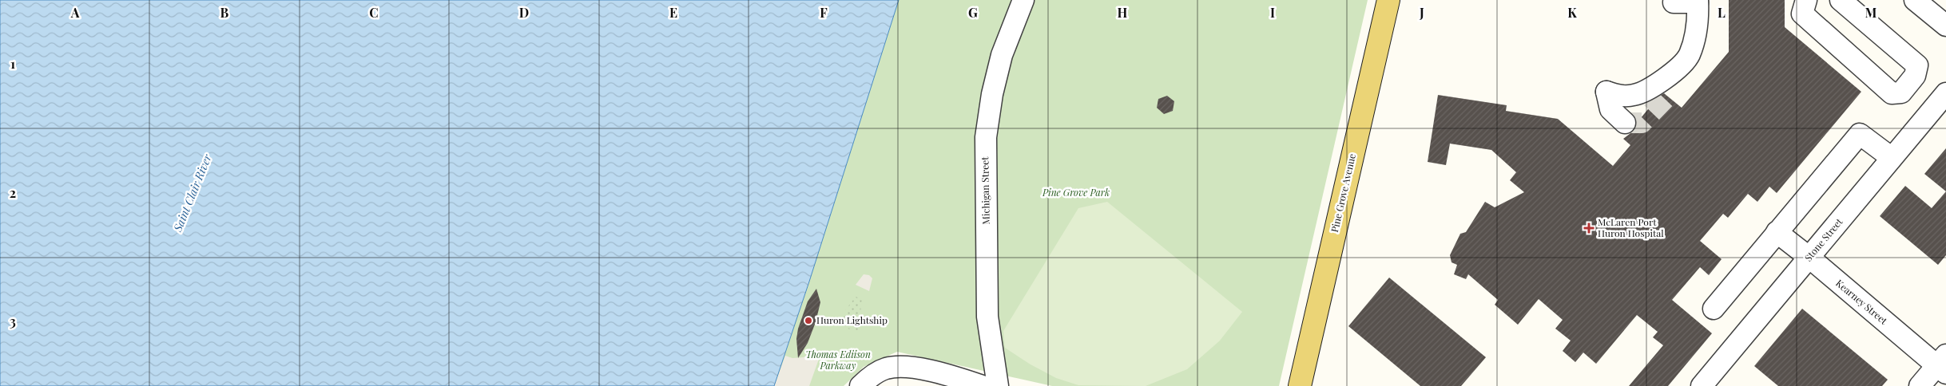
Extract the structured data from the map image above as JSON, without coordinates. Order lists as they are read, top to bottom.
{
  "streets": {
    "main road": ["Pine Grove Avenue"],
    "street": ["Michigan Street", "Stone Street", "Kearney Street"]
  },
  "crossings": [
    ["Stone Street", "Kearney Street"]
  ],
  "water": ["Saint Clair River"],
  "parks": ["Pine Grove Park", "Thomas Ediison Parkway"],
  "places": {
    "health": ["McLaren Port Huron Hospital"],
    "other": ["Huron Lightship"]
  },
  "grid": {
    "columns": [
      "A",
      "B",
      "C",
      "D",
      "E",
      "F",
      "G",
      "H",
      "I",
      "J",
      "K",
      "L",
      "M"
    ],
    "rows": ["1", "2", "3"]
  }
}
